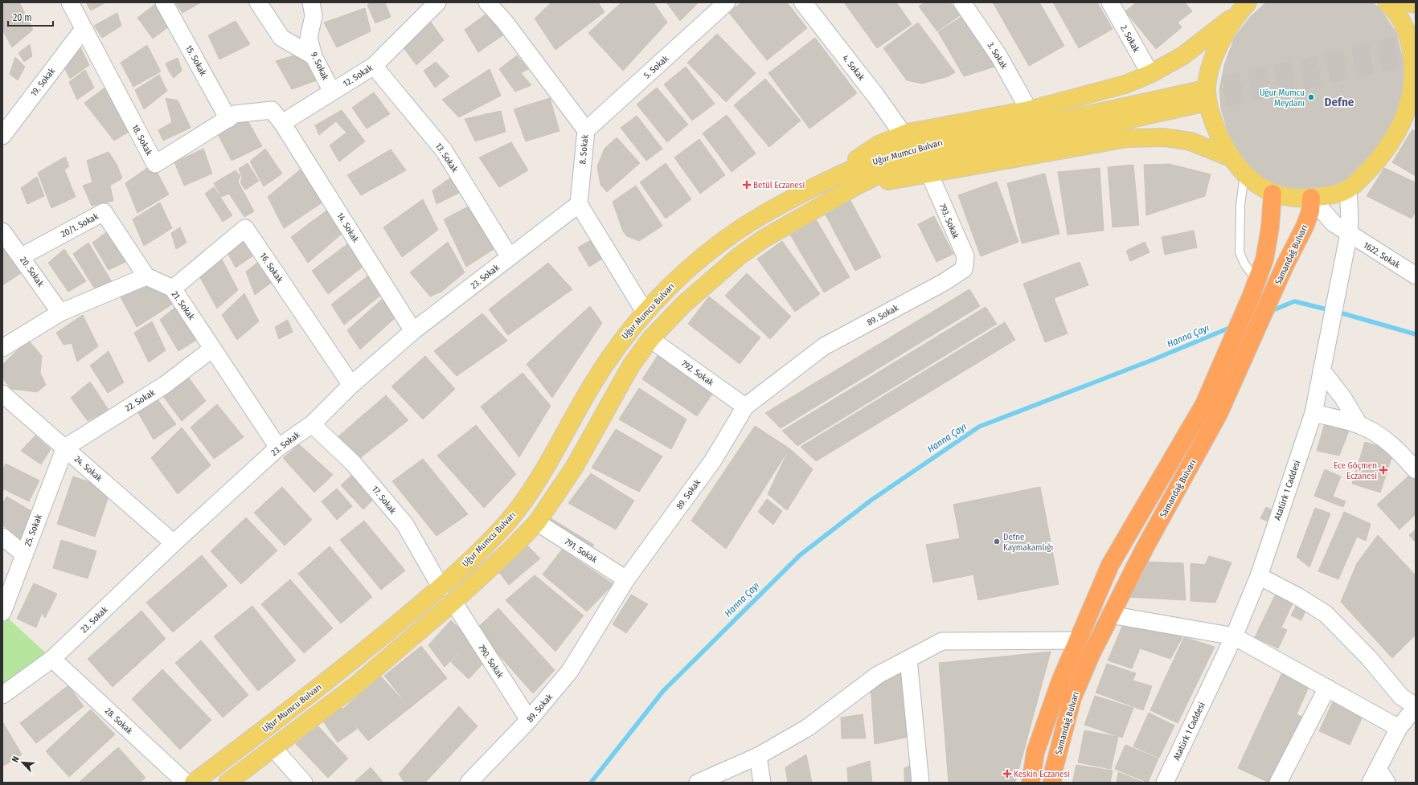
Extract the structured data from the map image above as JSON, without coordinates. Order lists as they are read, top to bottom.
{
  "streets": {
    "highway": ["Samandağ Bulvarı"],
    "main road": ["4. Sokak", "Uğur Mumcu Bulvarı"],
    "street": [
      "2. Sokak",
      "3. Sokak",
      "15. Sokak",
      "9. Sokak",
      "5. Sokak",
      "12. Sokak",
      "19. Sokak",
      "18. Sokak",
      "8. Sokak",
      "13. Sokak",
      "793. Sokak",
      "20/1. Sokak",
      "14. Sokak",
      "1622. Sokak",
      "16. Sokak",
      "20. Sokak",
      "23. Sokak",
      "21. Sokak",
      "89. Sokak",
      "792. Sokak",
      "22. Sokak",
      "24. Sokak",
      "Atatürk 1 Caddesi",
      "17. Sokak",
      "25. Sokak",
      "791. Sokak",
      "790. Sokak",
      "28. Sokak"
    ]
  },
  "crossings": [
    ["15. Sokak", "18. Sokak"],
    ["9. Sokak", "12. Sokak"],
    ["5. Sokak", "8. Sokak"],
    ["12. Sokak", "18. Sokak"],
    ["12. Sokak", "13. Sokak"],
    ["12. Sokak", "14. Sokak"],
    ["19. Sokak", "18. Sokak"],
    ["18. Sokak", "14. Sokak"],
    ["8. Sokak", "23. Sokak"],
    ["Uğur Mumcu Bulvarı", "792. Sokak"],
    ["Uğur Mumcu Bulvarı", "17. Sokak"],
    ["Uğur Mumcu Bulvarı", "791. Sokak"],
    ["Uğur Mumcu Bulvarı", "790. Sokak"],
    ["13. Sokak", "23. Sokak"],
    ["793. Sokak", "89. Sokak"],
    ["20/1. Sokak", "20. Sokak"],
    ["20/1. Sokak", "21. Sokak"],
    ["14. Sokak", "23. Sokak"],
    ["1622. Sokak", "Atatürk 1 Caddesi"],
    ["16. Sokak", "23. Sokak"],
    ["16. Sokak", "21. Sokak"],
    ["23. Sokak", "21. Sokak"],
    ["23. Sokak", "24. Sokak"],
    ["23. Sokak", "17. Sokak"],
    ["23. Sokak", "28. Sokak"],
    ["21. Sokak", "22. Sokak"],
    ["89. Sokak", "792. Sokak"],
    ["89. Sokak", "791. Sokak"],
    ["89. Sokak", "790. Sokak"],
    ["22. Sokak", "24. Sokak"],
    ["22. Sokak", "25. Sokak"],
    ["24. Sokak", "25. Sokak"]
  ],
  "districts": ["Defne"],
  "water": ["Hanna Çayı"],
  "places": {
    "other": ["Uğur Mumcu Meydanı", "Defne Kaymakamlığı"],
    "health": ["Betül Eczanesi", "Ece Göçmen Eczanesi", "Keskin Eczanesi"]
  },
  "scale_bar": "20 m",
  "north": "top left"
}
